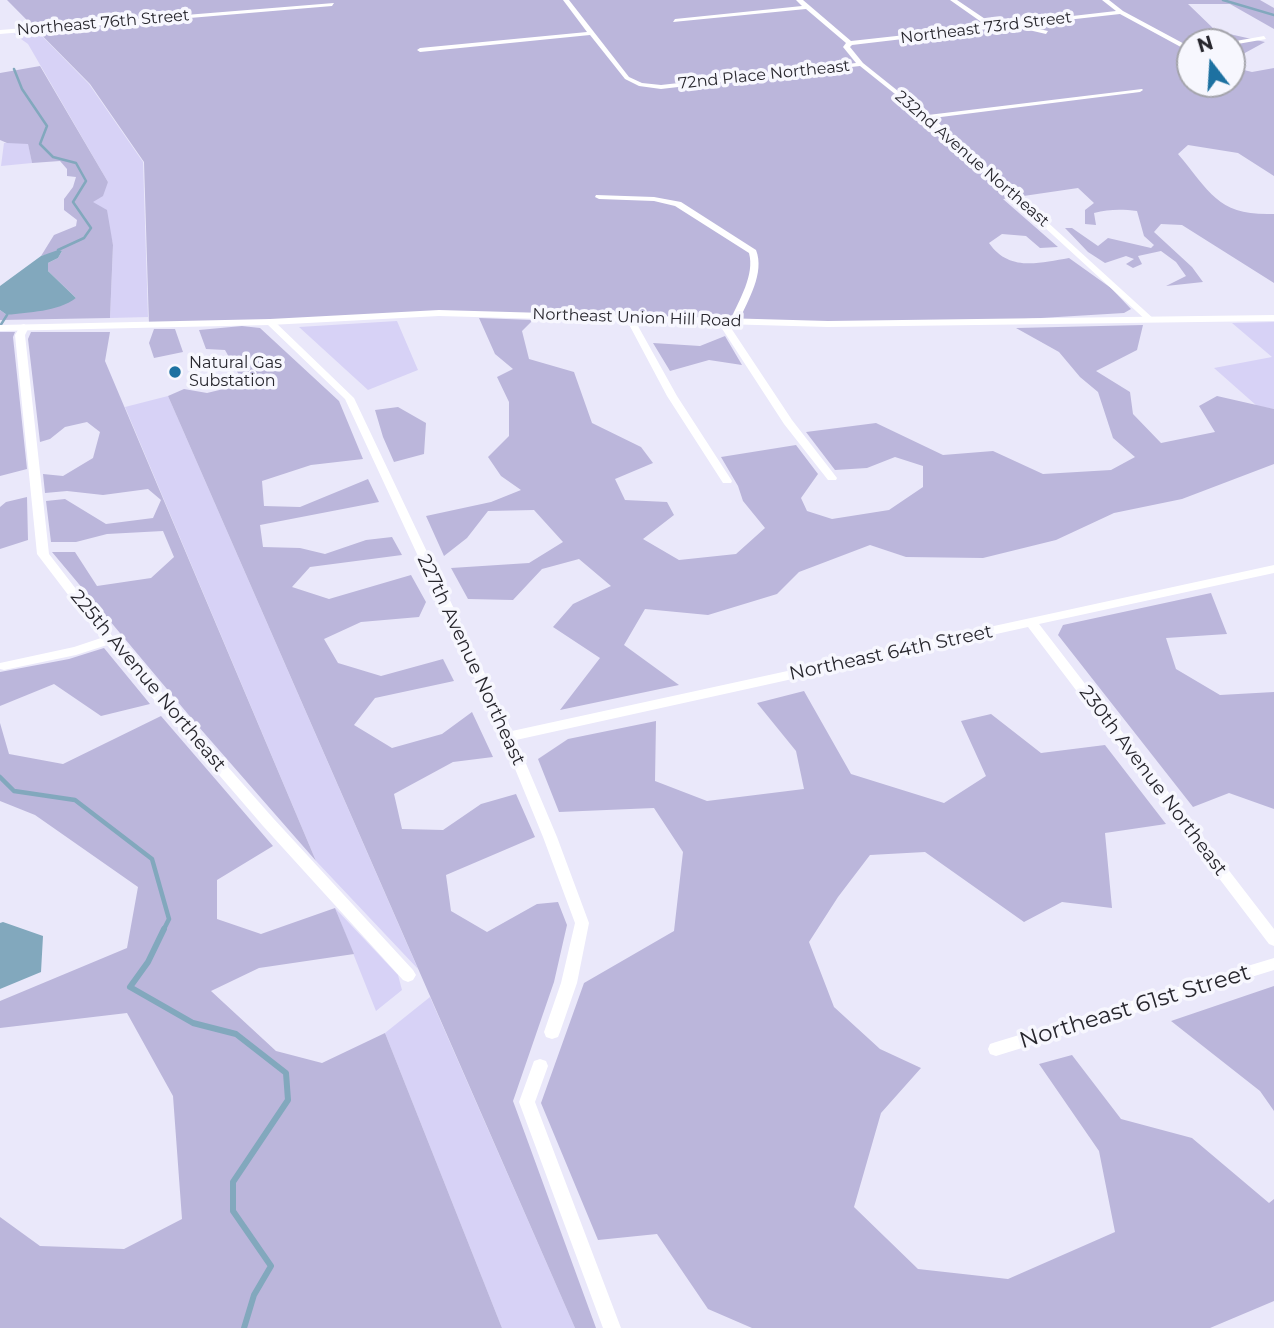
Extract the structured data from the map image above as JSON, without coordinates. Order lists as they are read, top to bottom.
{
  "streets": {
    "street": [
      "Northeast 76th Street",
      "Northeast 73rd Street",
      "72nd Place Northeast",
      "232nd Avenue Northeast",
      "Northeast Union Hill Road",
      "Northeast 64th Street",
      "227th Avenue Northeast",
      "225th Avenue Northeast",
      "230th Avenue Northeast",
      "Northeast 61st Street"
    ]
  },
  "crossings": [
    ["Northeast 73rd Street", "232nd Avenue Northeast"],
    ["72nd Place Northeast", "232nd Avenue Northeast"],
    ["232nd Avenue Northeast", "Northeast Union Hill Road"],
    ["Northeast Union Hill Road", "227th Avenue Northeast"],
    ["Northeast Union Hill Road", "225th Avenue Northeast"],
    ["Northeast 64th Street", "227th Avenue Northeast"],
    ["Northeast 64th Street", "230th Avenue Northeast"]
  ],
  "places": ["Natural Gas Substation"],
  "north": "top"
}
